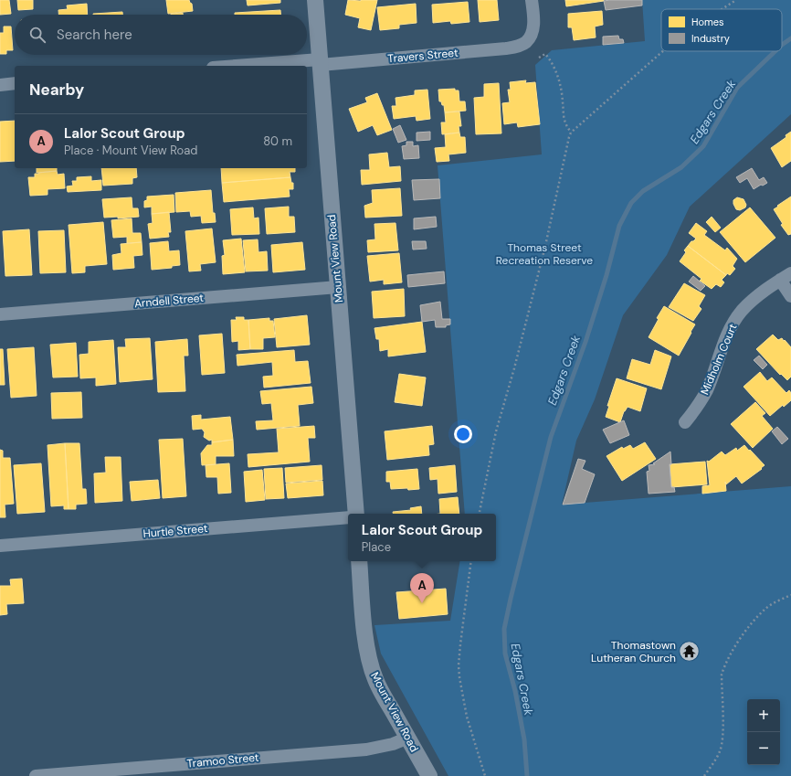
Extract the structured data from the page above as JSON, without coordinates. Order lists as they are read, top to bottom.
{
  "streets": {
    "street": [
      "Travers Street",
      "Mount View Road",
      "Arndell Street",
      "Midholm Court",
      "Hurtle Street",
      "Tramoo Street"
    ]
  },
  "crossings": [
    ["Travers Street", "Mount View Road"],
    ["Mount View Road", "Arndell Street"],
    ["Mount View Road", "Tramoo Street"]
  ],
  "water": ["Edgars Creek"],
  "parks": ["Thomas Street Recreation Reserve"],
  "places": {
    "temple": ["Thomastown Lutheran Church"]
  },
  "legend": ["Homes", "Industry"],
  "page": {
    "search": "Search here",
    "heading": "Nearby",
    "list": [
      {
        "mark": "A",
        "name": "Lalor Scout Group",
        "note": "Place · Mount View Road",
        "value": "80 m"
      }
    ],
    "popup": ["Lalor Scout Group", "Place"],
    "pins": "A",
    "map_buttons": ["+", "−"]
  }
}
